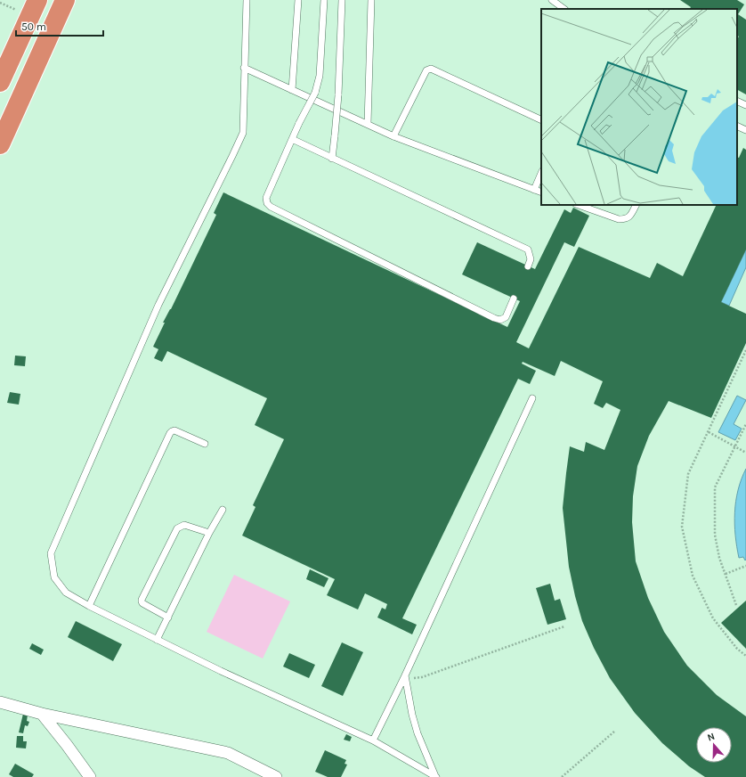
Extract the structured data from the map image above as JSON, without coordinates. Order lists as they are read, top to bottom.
{
  "scale_bar": "50 m",
  "north": "top"
}
